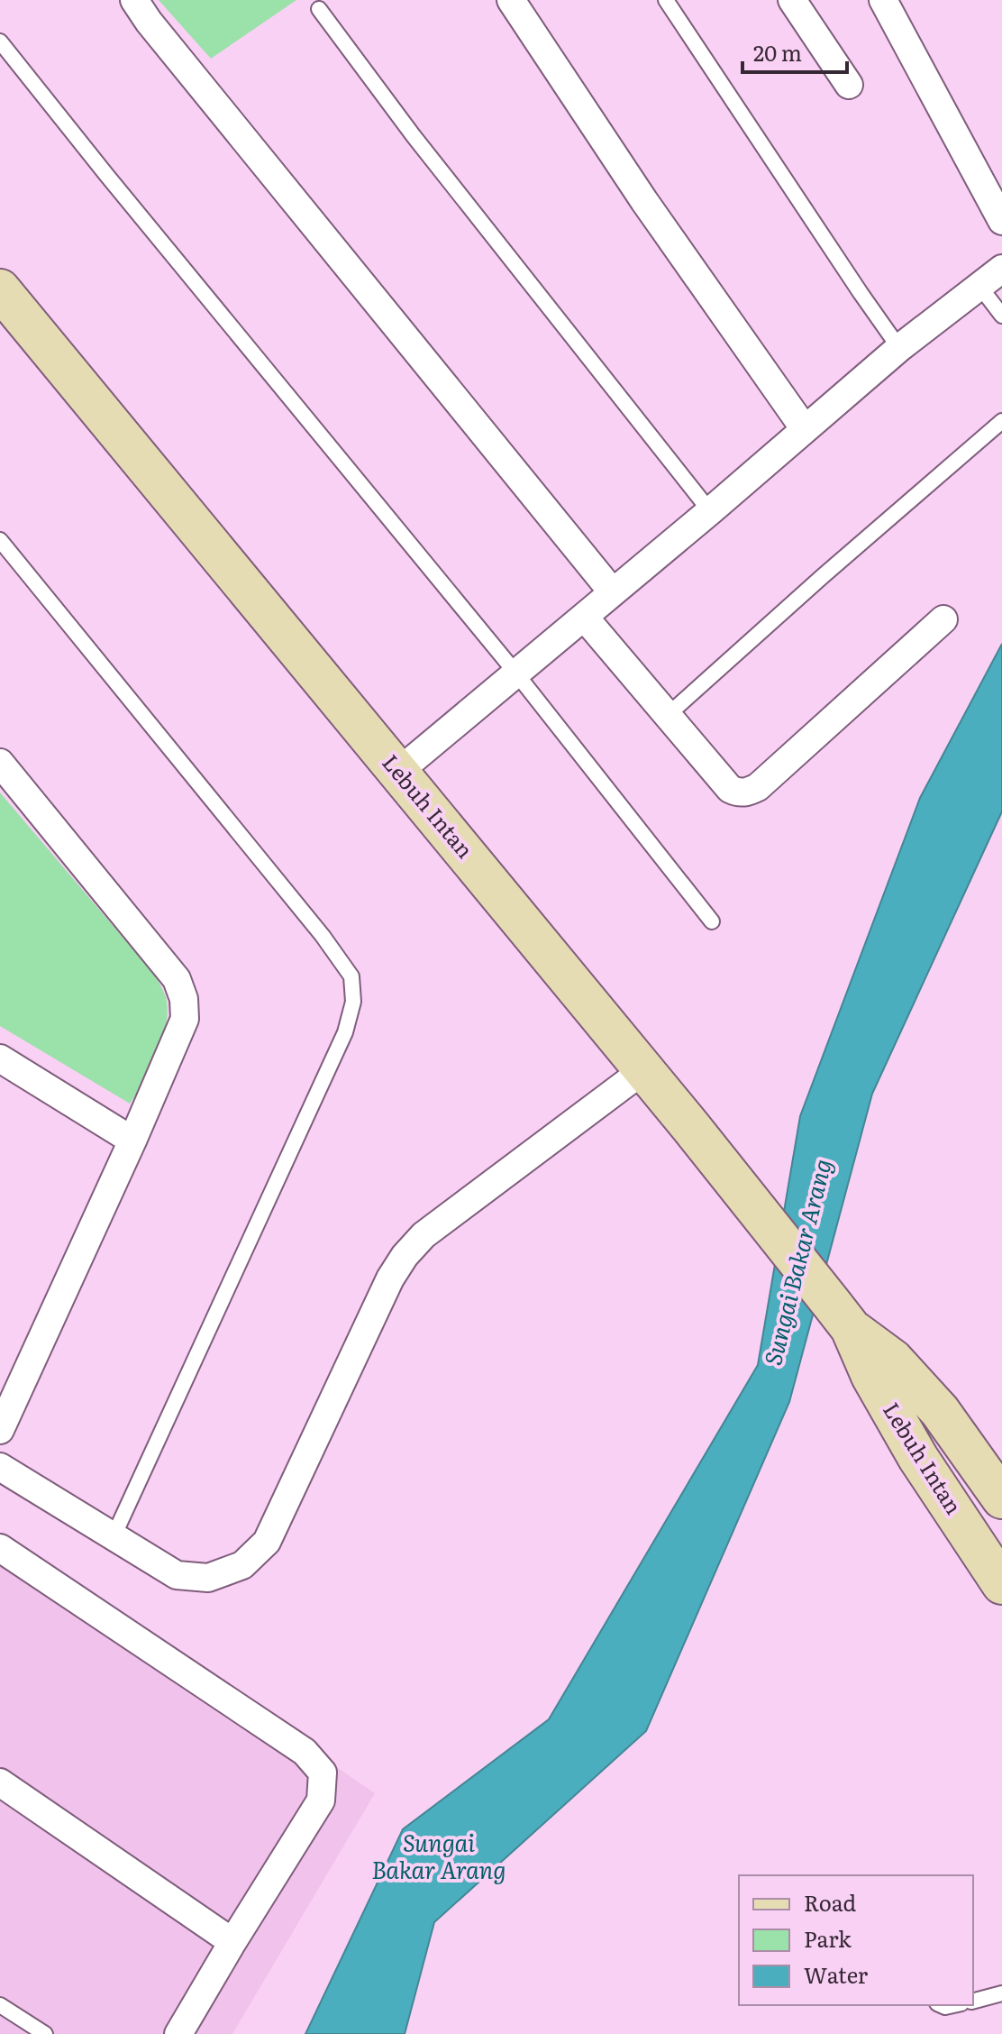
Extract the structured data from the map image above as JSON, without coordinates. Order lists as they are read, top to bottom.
{
  "streets": {
    "main road": ["Lebuh Intan"]
  },
  "water": ["Sungai Bakar Arang"],
  "legend": ["Road", "Park", "Water"],
  "scale_bar": "20 m"
}
